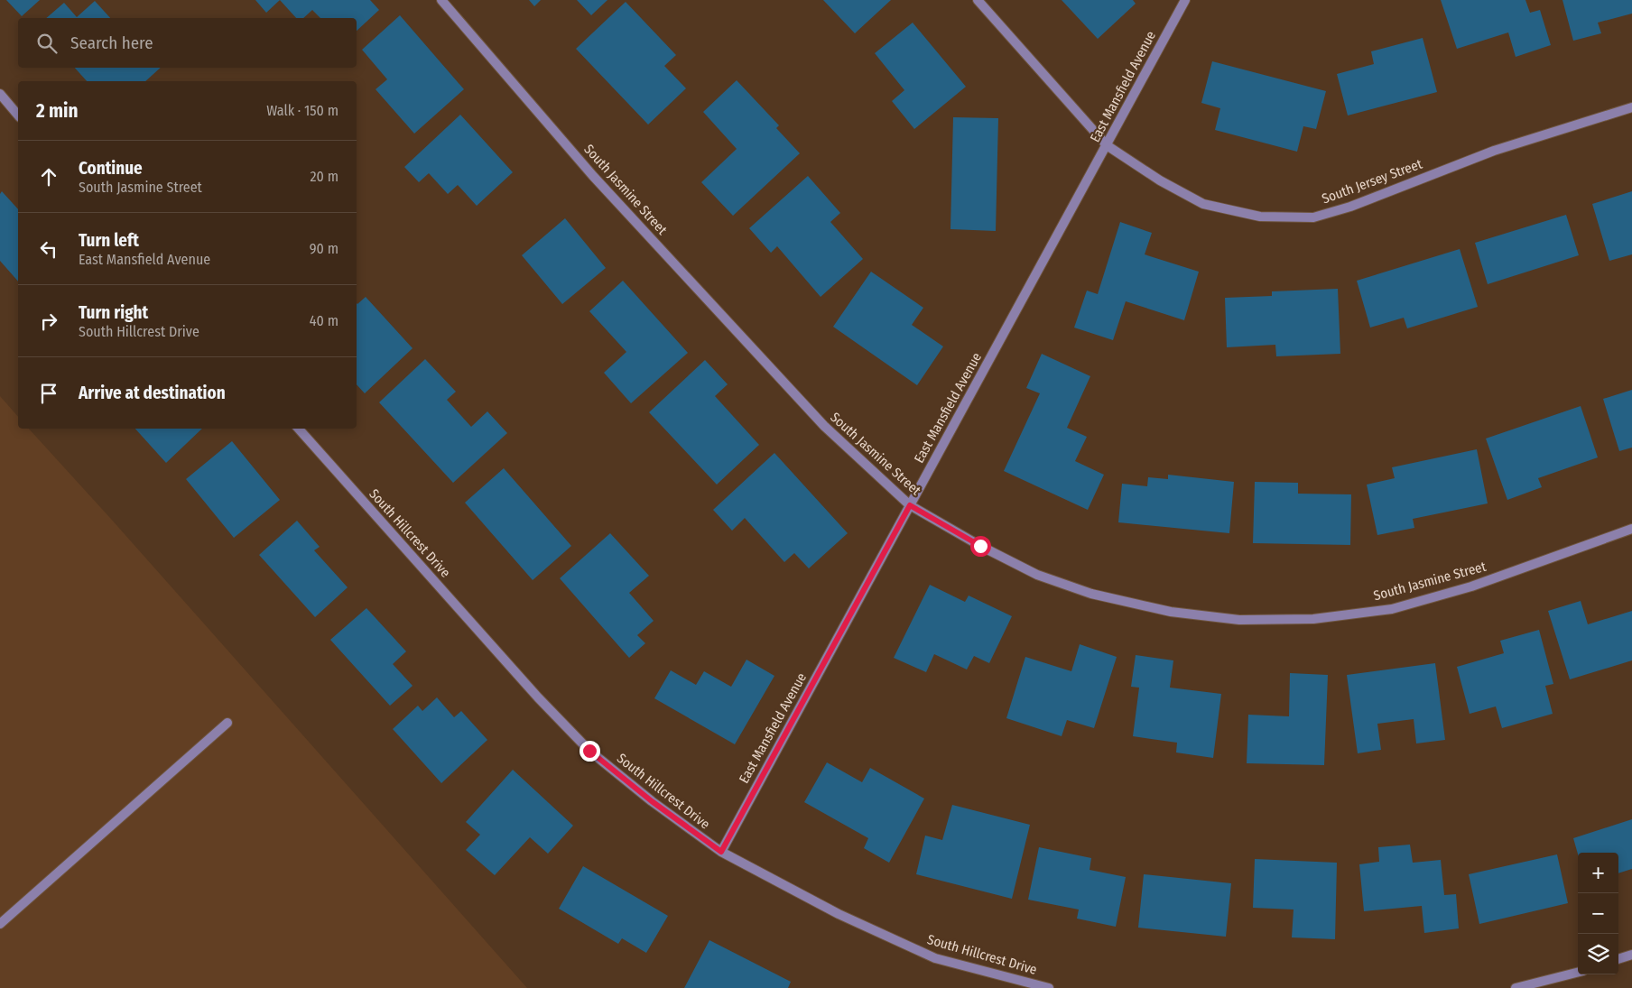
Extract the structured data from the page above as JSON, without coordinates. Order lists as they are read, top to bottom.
{
  "streets": {
    "street": [
      "East Mansfield Avenue",
      "South Jersey Street",
      "South Jasmine Street",
      "South Hillcrest Drive"
    ]
  },
  "crossings": [
    ["East Mansfield Avenue", "South Jersey Street"],
    ["East Mansfield Avenue", "South Jasmine Street"],
    ["East Mansfield Avenue", "South Hillcrest Drive"]
  ],
  "page": {
    "search": "Search here",
    "heading": ["2 min", "Walk · 150 m"],
    "list": [
      ["Continue", "South Jasmine Street", "20 m"],
      ["Turn left", "East Mansfield Avenue", "90 m"],
      ["Turn right", "South Hillcrest Drive", "40 m"],
      "Arrive at destination"
    ],
    "map_buttons": ["+", "−"]
  }
}
